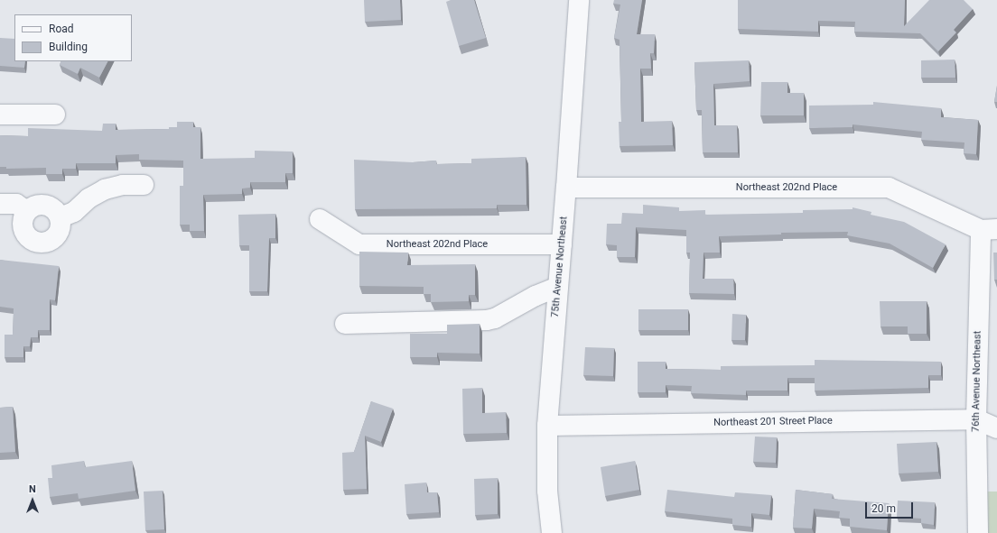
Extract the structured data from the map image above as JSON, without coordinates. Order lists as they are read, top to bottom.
{
  "streets": {
    "street": [
      "Northeast 202nd Place",
      "75th Avenue Northeast",
      "76th Avenue Northeast",
      "Northeast 201 Street Place"
    ]
  },
  "crossings": [
    ["Northeast 202nd Place", "75th Avenue Northeast"],
    ["Northeast 202nd Place", "76th Avenue Northeast"],
    ["75th Avenue Northeast", "Northeast 201 Street Place"],
    ["76th Avenue Northeast", "Northeast 201 Street Place"]
  ],
  "legend": ["Road", "Building"],
  "scale_bar": "20 m",
  "north": "top"
}
